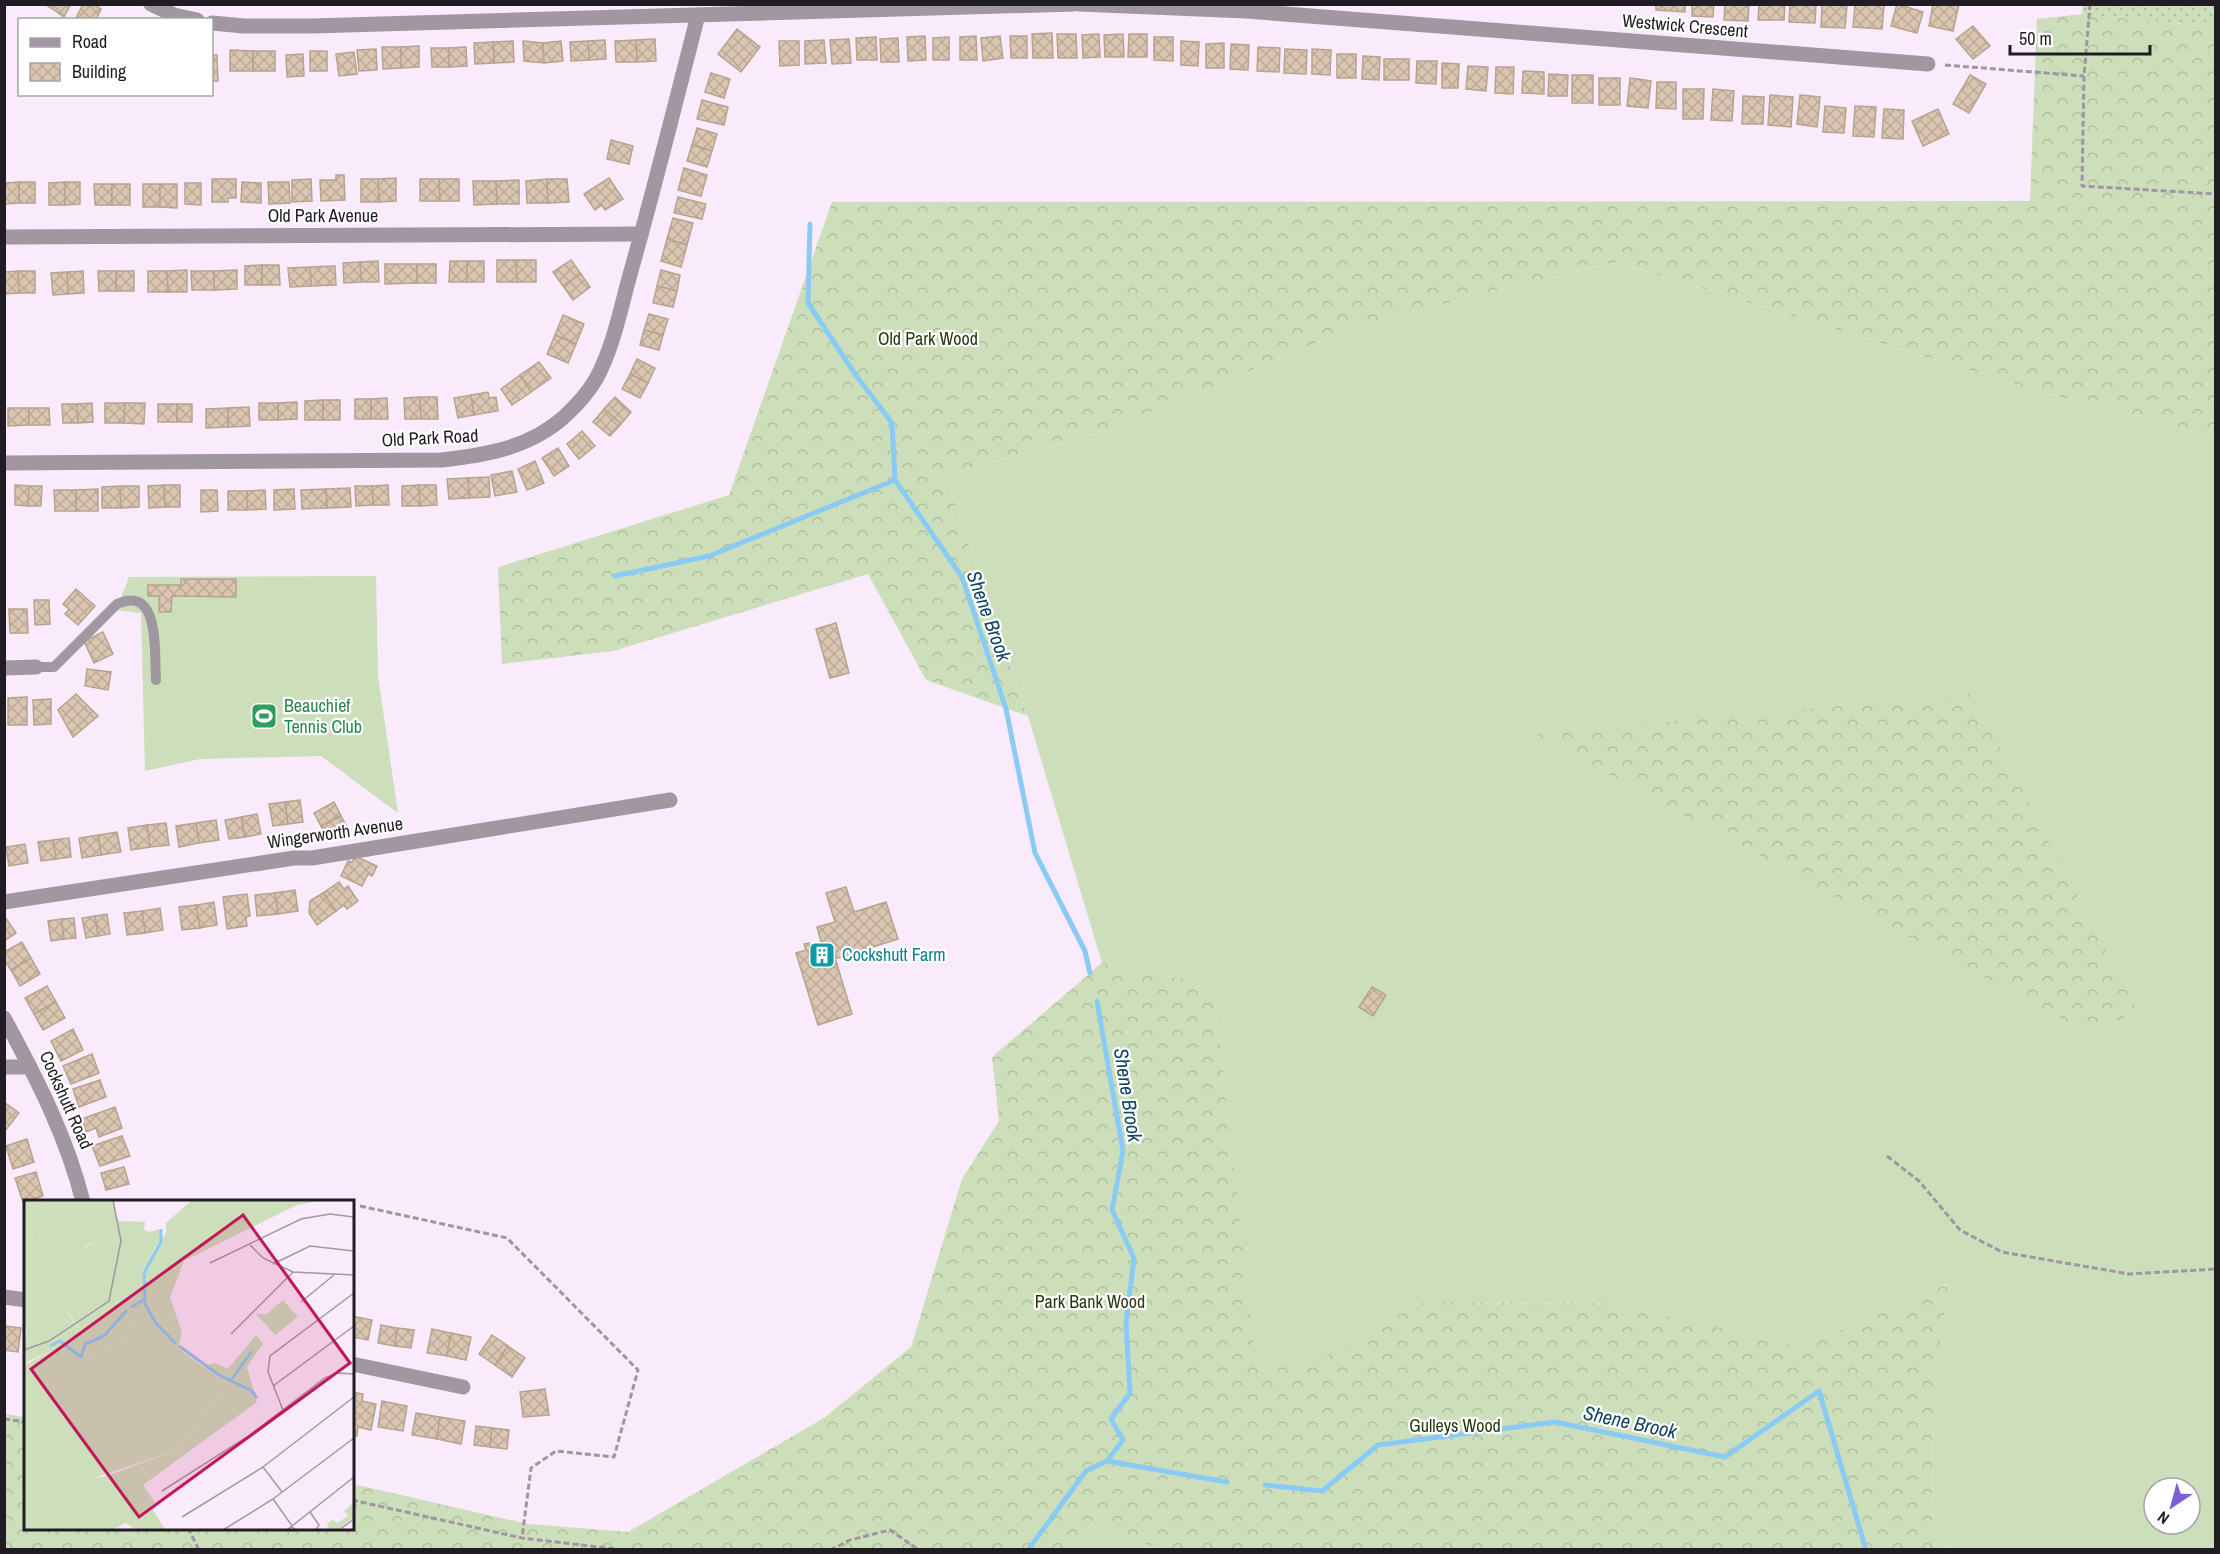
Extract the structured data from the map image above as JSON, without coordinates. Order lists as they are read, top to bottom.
{
  "streets": {
    "street": [
      "Westwick Crescent",
      "Old Park Avenue",
      "Old Park Road",
      "Wingerworth Avenue",
      "Cockshutt Road"
    ]
  },
  "crossings": [
    ["Westwick Crescent", "Old Park Road"],
    ["Old Park Avenue", "Old Park Road"]
  ],
  "water": ["Shene Brook"],
  "parks": ["Old Park Wood", "Park Bank Wood", "Gulleys Wood"],
  "places": {
    "sports": ["Beauchief Tennis Club"],
    "building": ["Cockshutt Farm"]
  },
  "legend": ["Road", "Building"],
  "scale_bar": "50 m",
  "north": "bottom left"
}
